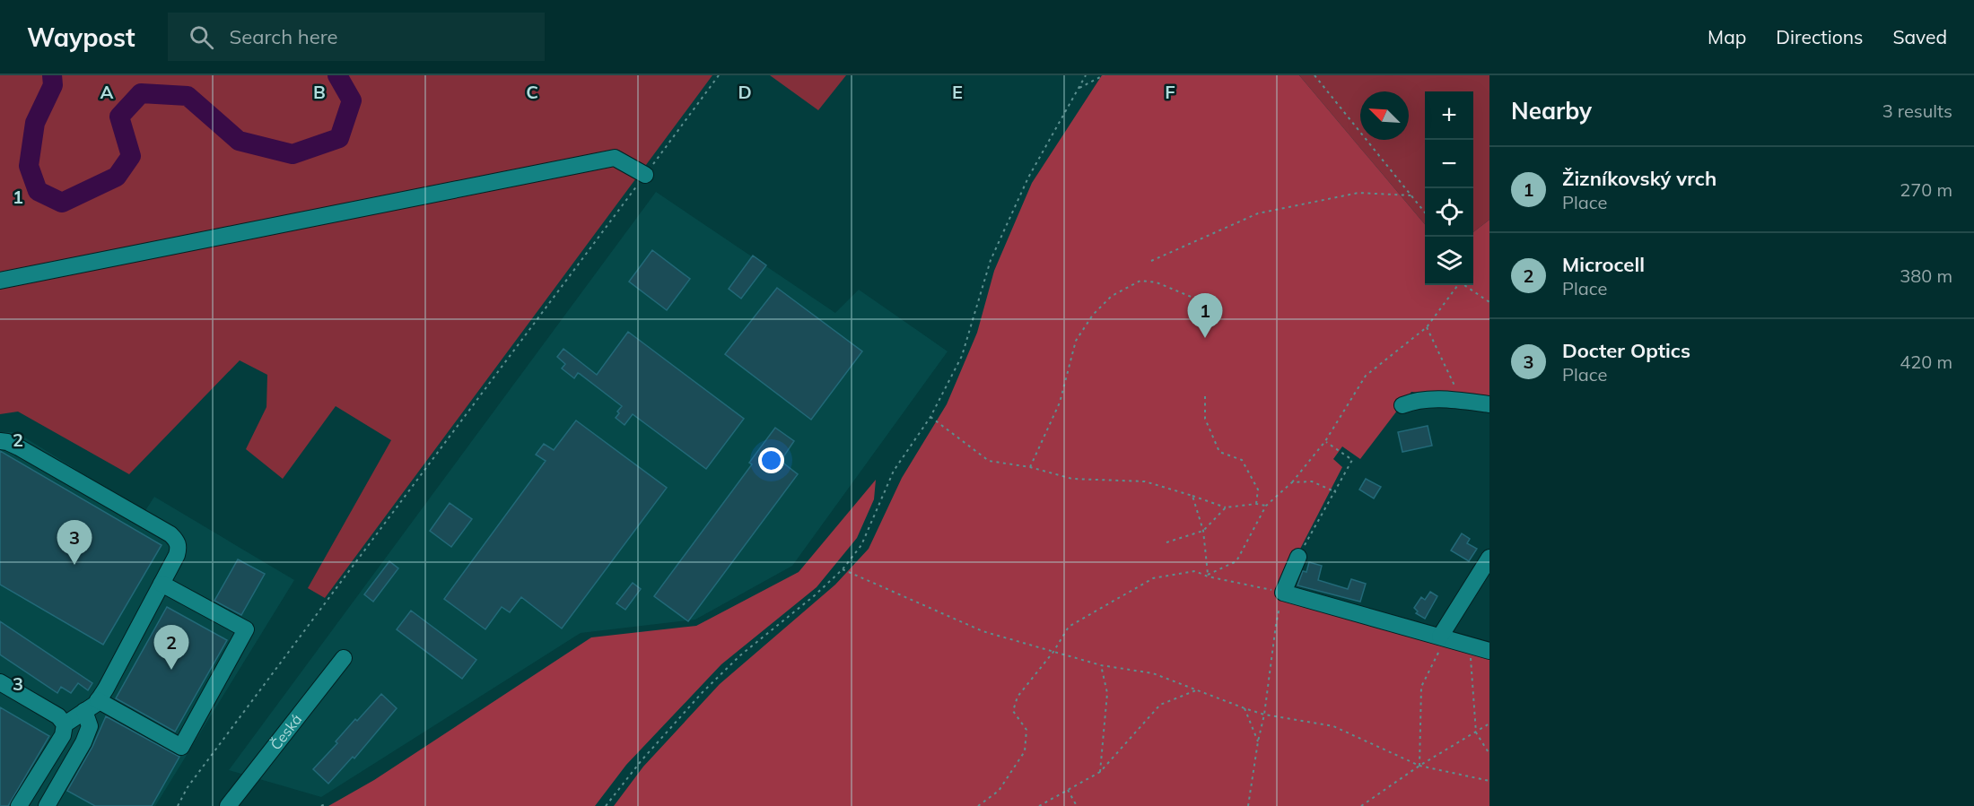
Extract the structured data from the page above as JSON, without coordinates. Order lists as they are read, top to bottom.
{
  "streets": {
    "street": ["Česká"]
  },
  "north": "top left",
  "page": {
    "header": "Waypost",
    "search": "Search here",
    "nav": ["Map", "Directions", "Saved"],
    "heading": ["Nearby", "3 results"],
    "map_buttons": ["+", "−"],
    "list": [
      {
        "mark": "1",
        "name": "Žizníkovský vrch",
        "note": "Place",
        "value": "270 m"
      },
      {
        "mark": "2",
        "name": "Microcell",
        "note": "Place",
        "value": "380 m"
      },
      {
        "mark": "3",
        "name": "Docter Optics",
        "note": "Place",
        "value": "420 m"
      }
    ],
    "pins": ["1", "3", "2"]
  },
  "grid": {
    "columns": [
      "A",
      "B",
      "C",
      "D",
      "E",
      "F"
    ],
    "rows": ["1", "2", "3"]
  }
}
